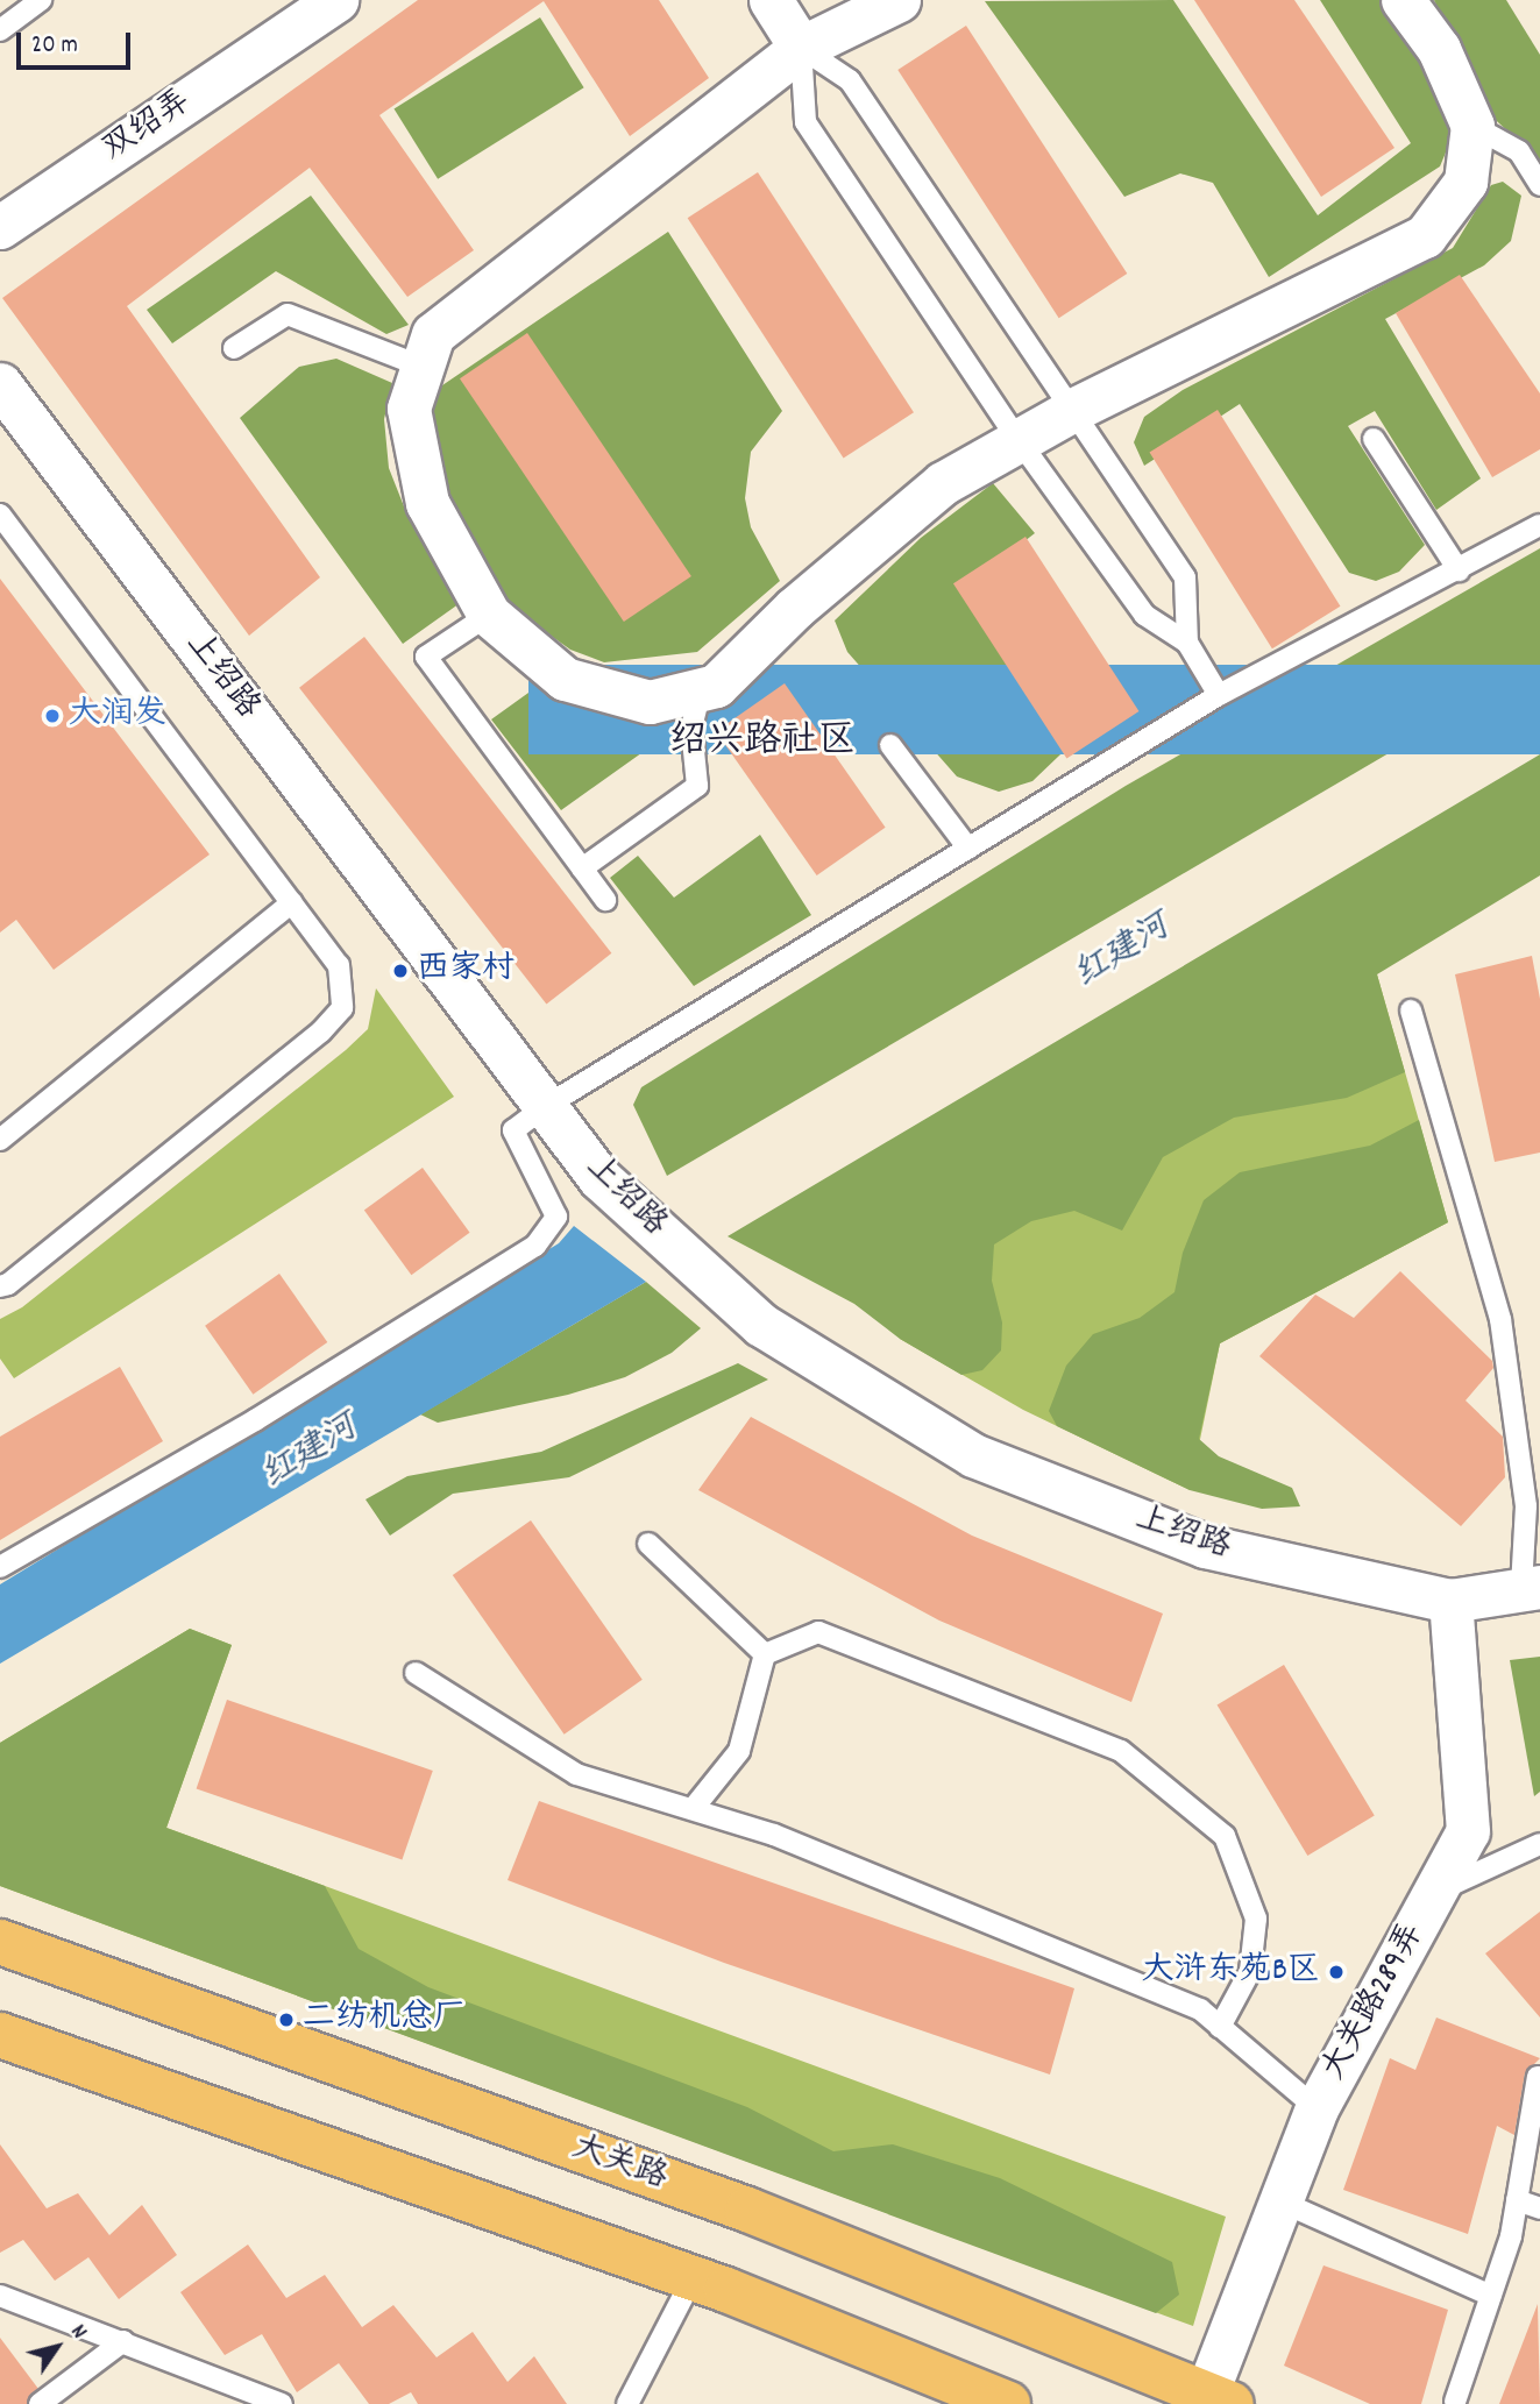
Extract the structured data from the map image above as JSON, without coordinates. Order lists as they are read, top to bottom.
{
  "streets": {
    "main road": ["大关路"],
    "street": ["双绍弄", "上绍路", "大关路289弄"]
  },
  "crossings": [
    ["上绍路", "大关路289弄"],
    ["大关路289弄", "大关路"]
  ],
  "districts": ["绍兴路社区"],
  "water": ["红建河"],
  "places": [
    "大润发",
    "西家村",
    "大浒东苑B区",
    "二纺机总厂"
  ],
  "scale_bar": "20 m",
  "north": "top right"
}
